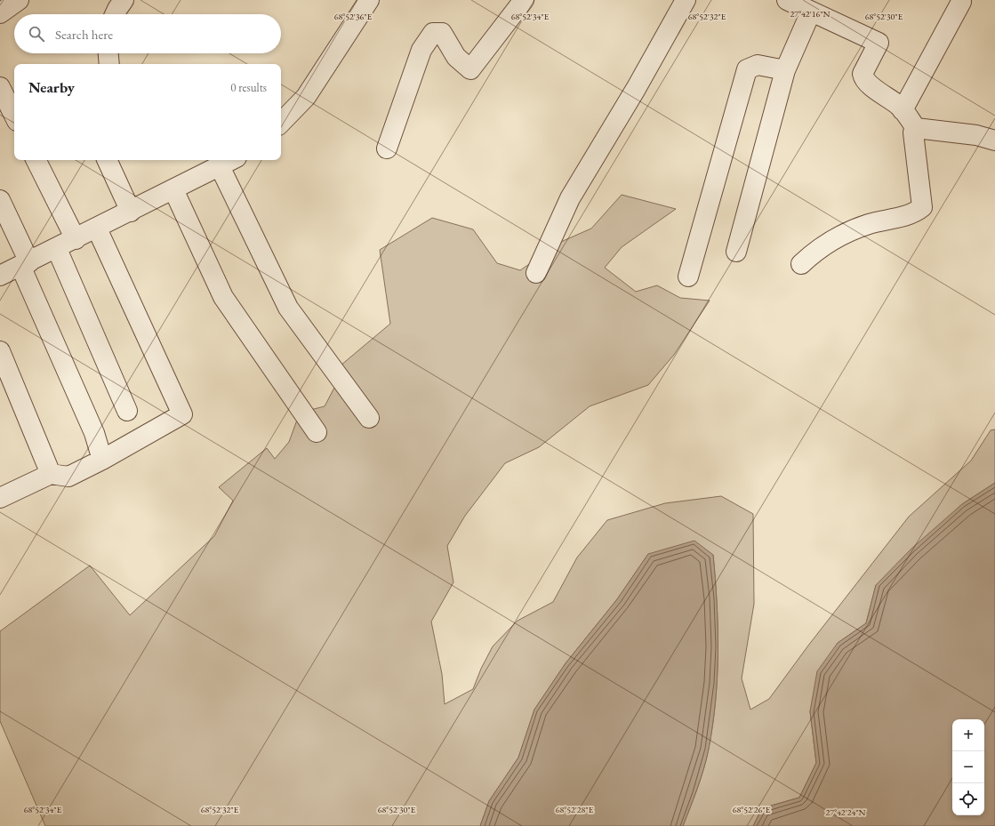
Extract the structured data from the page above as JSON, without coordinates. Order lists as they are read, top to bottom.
{
  "page": {
    "search": "Search here",
    "heading": ["Nearby", "0 results"],
    "map_buttons": ["+", "−"]
  },
  "coordinates": [
    "27°42'16\"N",
    "68°52'36\"E",
    "68°52'34\"E",
    "68°52'32\"E",
    "68°52'30\"E",
    "68°52'28\"E",
    "68°52'26\"E",
    "27°42'24\"N"
  ]
}
